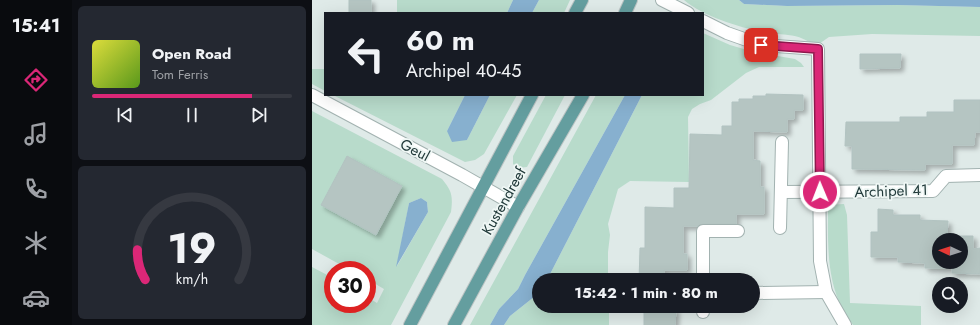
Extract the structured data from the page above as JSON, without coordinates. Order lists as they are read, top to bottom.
{
  "streets": {
    "main road": ["Kustendreef"],
    "street": ["Geul", "Archipel 41"]
  },
  "crossings": [
    ["Geul", "Kustendreef"]
  ],
  "north": "left",
  "page": {
    "tabs": "15:41",
    "turn": ["60 m", "Archipel 40-45"],
    "song": ["Open Road", "Tom Ferris"],
    "limit": "30",
    "trip": "15:42 · 1 min · 80 m",
    "gauge": ["19", "km/h"]
  }
}
